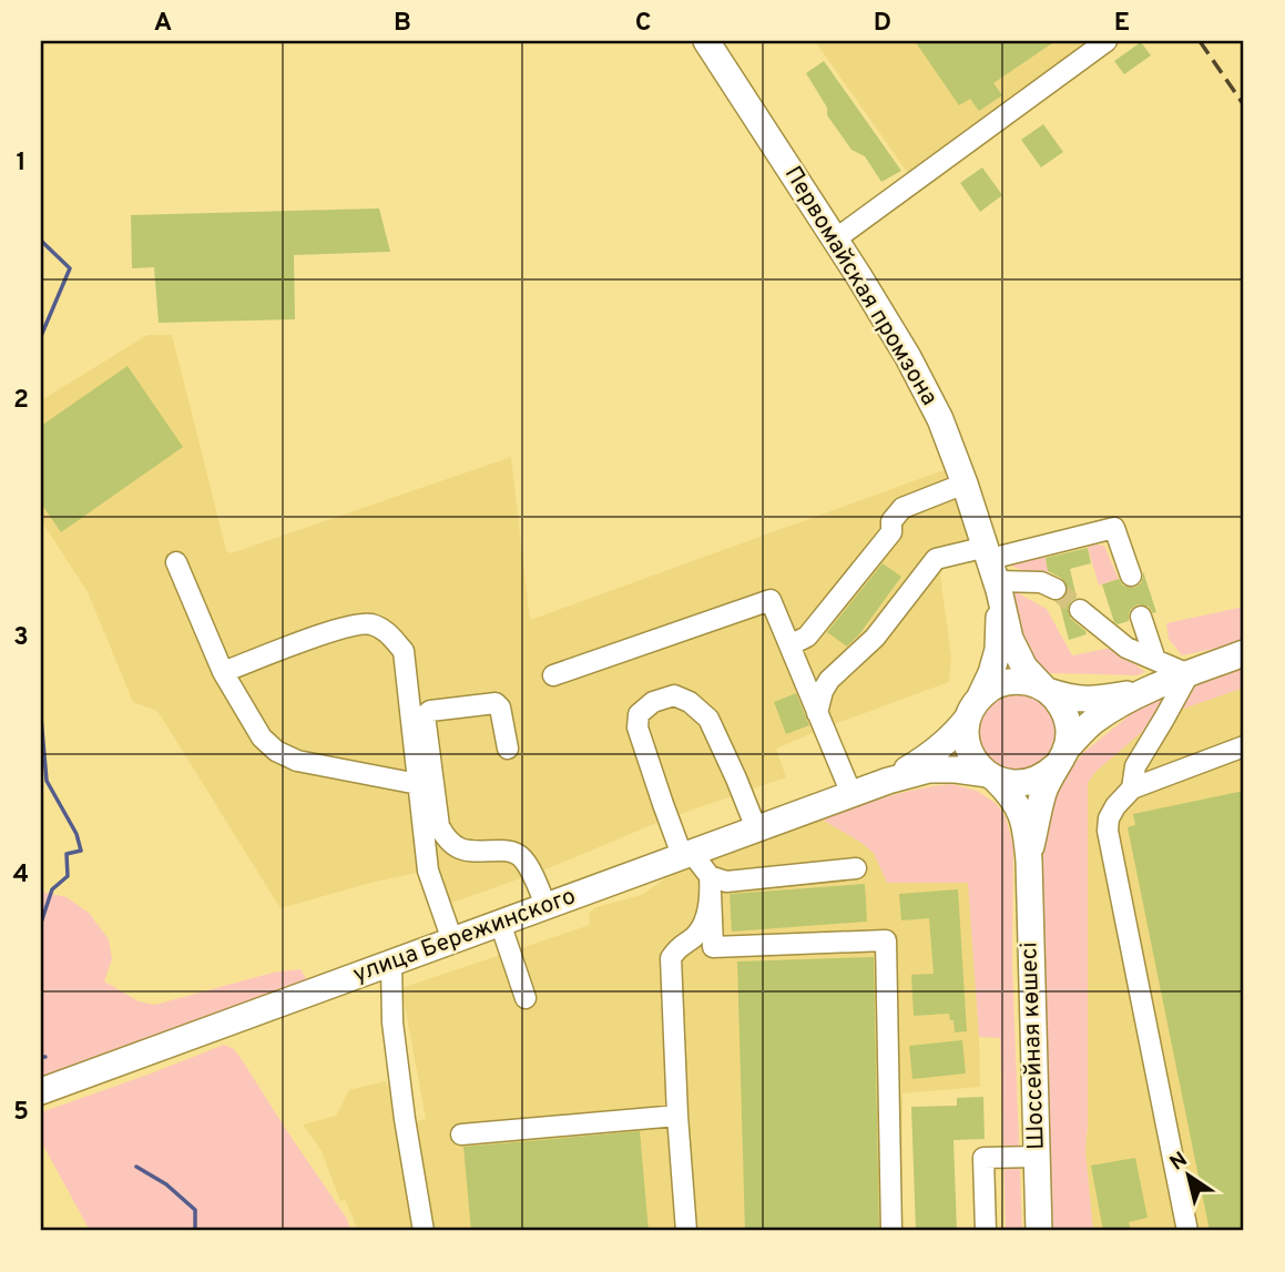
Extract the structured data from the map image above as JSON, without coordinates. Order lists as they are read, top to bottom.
{
  "streets": {
    "main road": ["Первомайская промзона", "улица Бережинского", "Шоссейная көшесі"]
  },
  "north": "top left",
  "grid": {
    "columns": [
      "A",
      "B",
      "C",
      "D",
      "E"
    ],
    "rows": [
      "1",
      "2",
      "3",
      "4",
      "5"
    ]
  }
}
